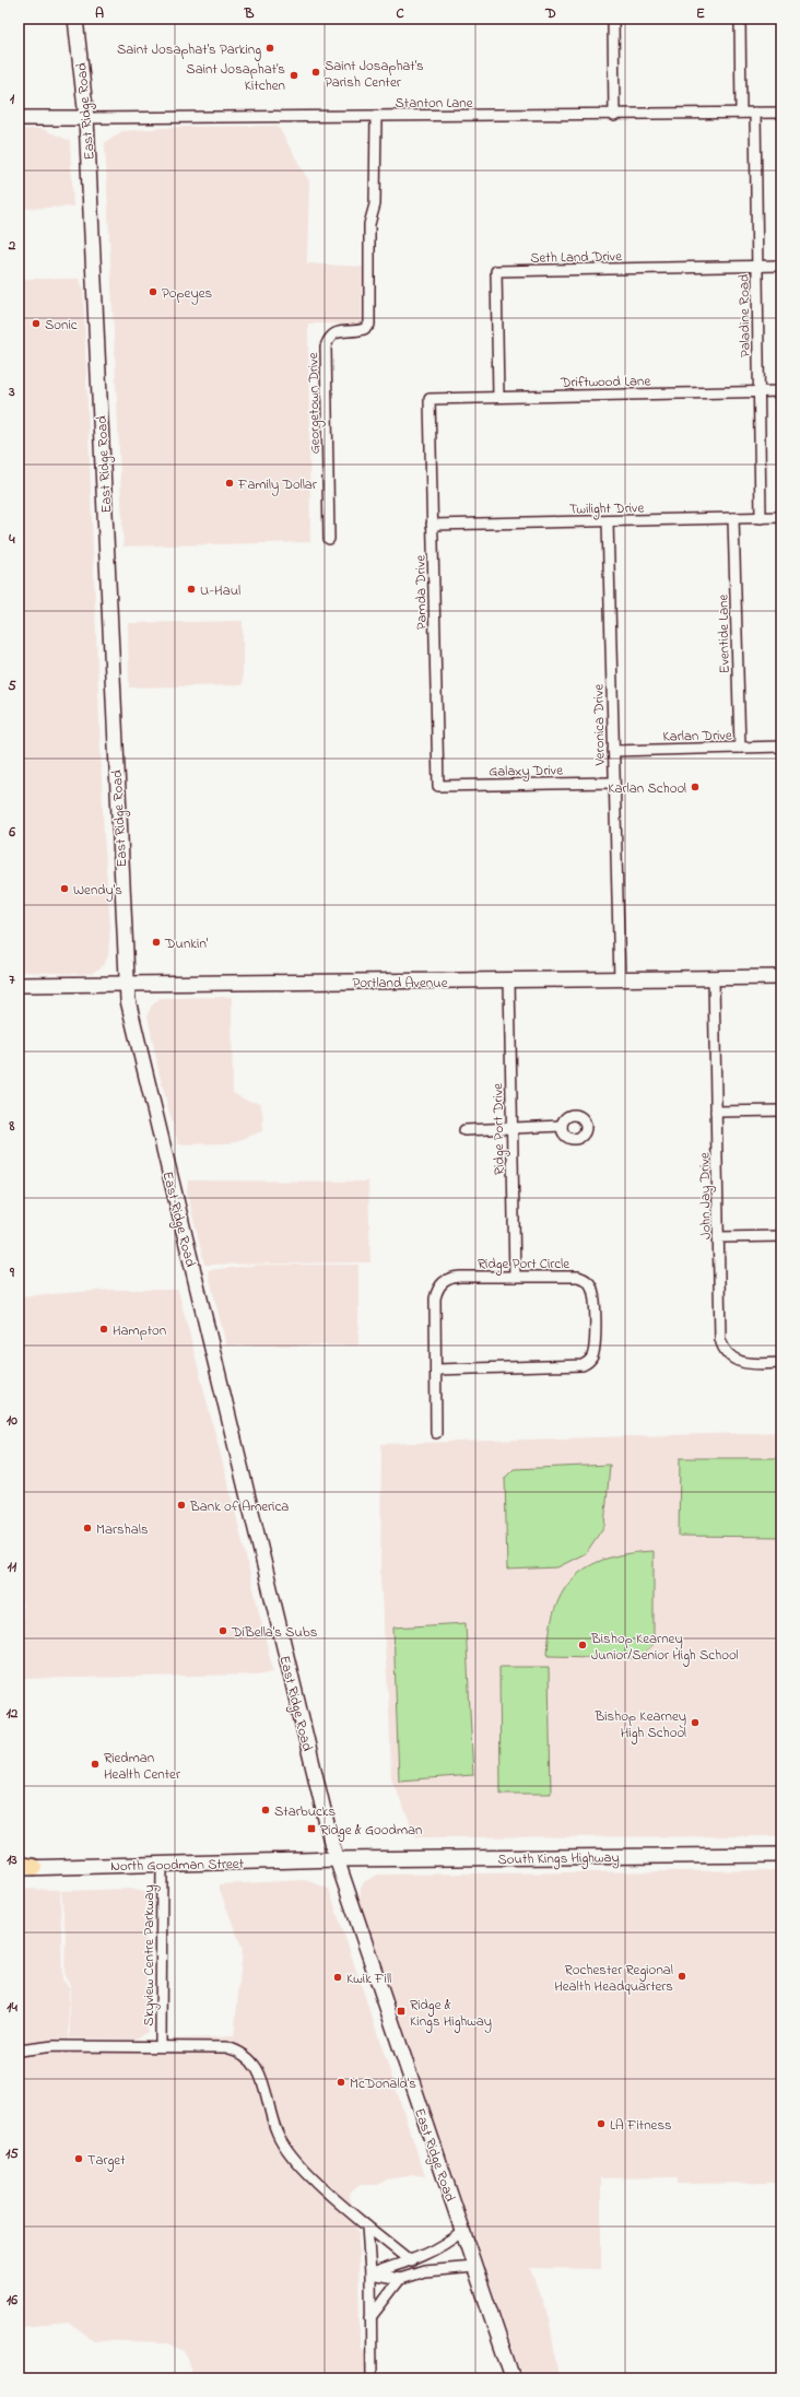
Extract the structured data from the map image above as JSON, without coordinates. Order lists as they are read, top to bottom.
{
  "streets": {
    "main road": [
      "East Ridge Road",
      "Portland Avenue",
      "South Kings Highway",
      "North Goodman Street"
    ],
    "street": [
      "Stanton Lane",
      "Seth Land Drive",
      "Paladine Road",
      "Driftwood Lane",
      "Georgetown Drive",
      "Twilight Drive",
      "Pamda Drive",
      "Eventide Lane",
      "Veronica Drive",
      "Karlan Drive",
      "Galaxy Drive",
      "Ridge Port Drive",
      "John Jay Drive",
      "Ridge Port Circle",
      "Skyview Centre Parkway"
    ]
  },
  "crossings": [
    ["Stanton Lane", "East Ridge Road"],
    ["Stanton Lane", "Paladine Road"],
    ["Stanton Lane", "Georgetown Drive"],
    ["East Ridge Road", "Portland Avenue"],
    ["East Ridge Road", "South Kings Highway"],
    ["East Ridge Road", "North Goodman Street"],
    ["Seth Land Drive", "Paladine Road"],
    ["Seth Land Drive", "Driftwood Lane"],
    ["Paladine Road", "Driftwood Lane"],
    ["Paladine Road", "Twilight Drive"],
    ["Driftwood Lane", "Pamda Drive"],
    ["Twilight Drive", "Pamda Drive"],
    ["Twilight Drive", "Eventide Lane"],
    ["Twilight Drive", "Veronica Drive"],
    ["Pamda Drive", "Galaxy Drive"],
    ["Eventide Lane", "Karlan Drive"],
    ["Veronica Drive", "Karlan Drive"],
    ["Veronica Drive", "Galaxy Drive"],
    ["Veronica Drive", "Portland Avenue"],
    ["Portland Avenue", "Ridge Port Drive"],
    ["Portland Avenue", "John Jay Drive"],
    ["Ridge Port Drive", "Ridge Port Circle"],
    ["South Kings Highway", "North Goodman Street"],
    ["North Goodman Street", "Skyview Centre Parkway"]
  ],
  "places": {
    "other": [
      "Saint Josaphat’s Parking",
      "Saint Josaphat’s Parish Center",
      "Saint Josaphat’s Kitchen",
      "Popeyes",
      "Sonic",
      "Family Dollar",
      "U-Haul",
      "Karlan School",
      "Wendy's",
      "Dunkin'",
      "Hampton",
      "Bank of America",
      "Marshals",
      "DiBella's Subs",
      "Bishop Kearney Junior/Senior High School",
      "Bishop Kearney High School",
      "Riedman Health Center",
      "Starbucks",
      "Rochester Regional Health Headquarters",
      "Kwik Fill",
      "McDonald's",
      "LA Fitness",
      "Target"
    ],
    "transit": ["Ridge & Goodman", "Ridge & Kings Highway"]
  },
  "grid": {
    "columns": [
      "A",
      "B",
      "C",
      "D",
      "E"
    ],
    "rows": [
      "1",
      "2",
      "3",
      "4",
      "5",
      "6",
      "7",
      "8",
      "9",
      "10",
      "11",
      "12",
      "13",
      "14",
      "15",
      "16"
    ]
  }
}
